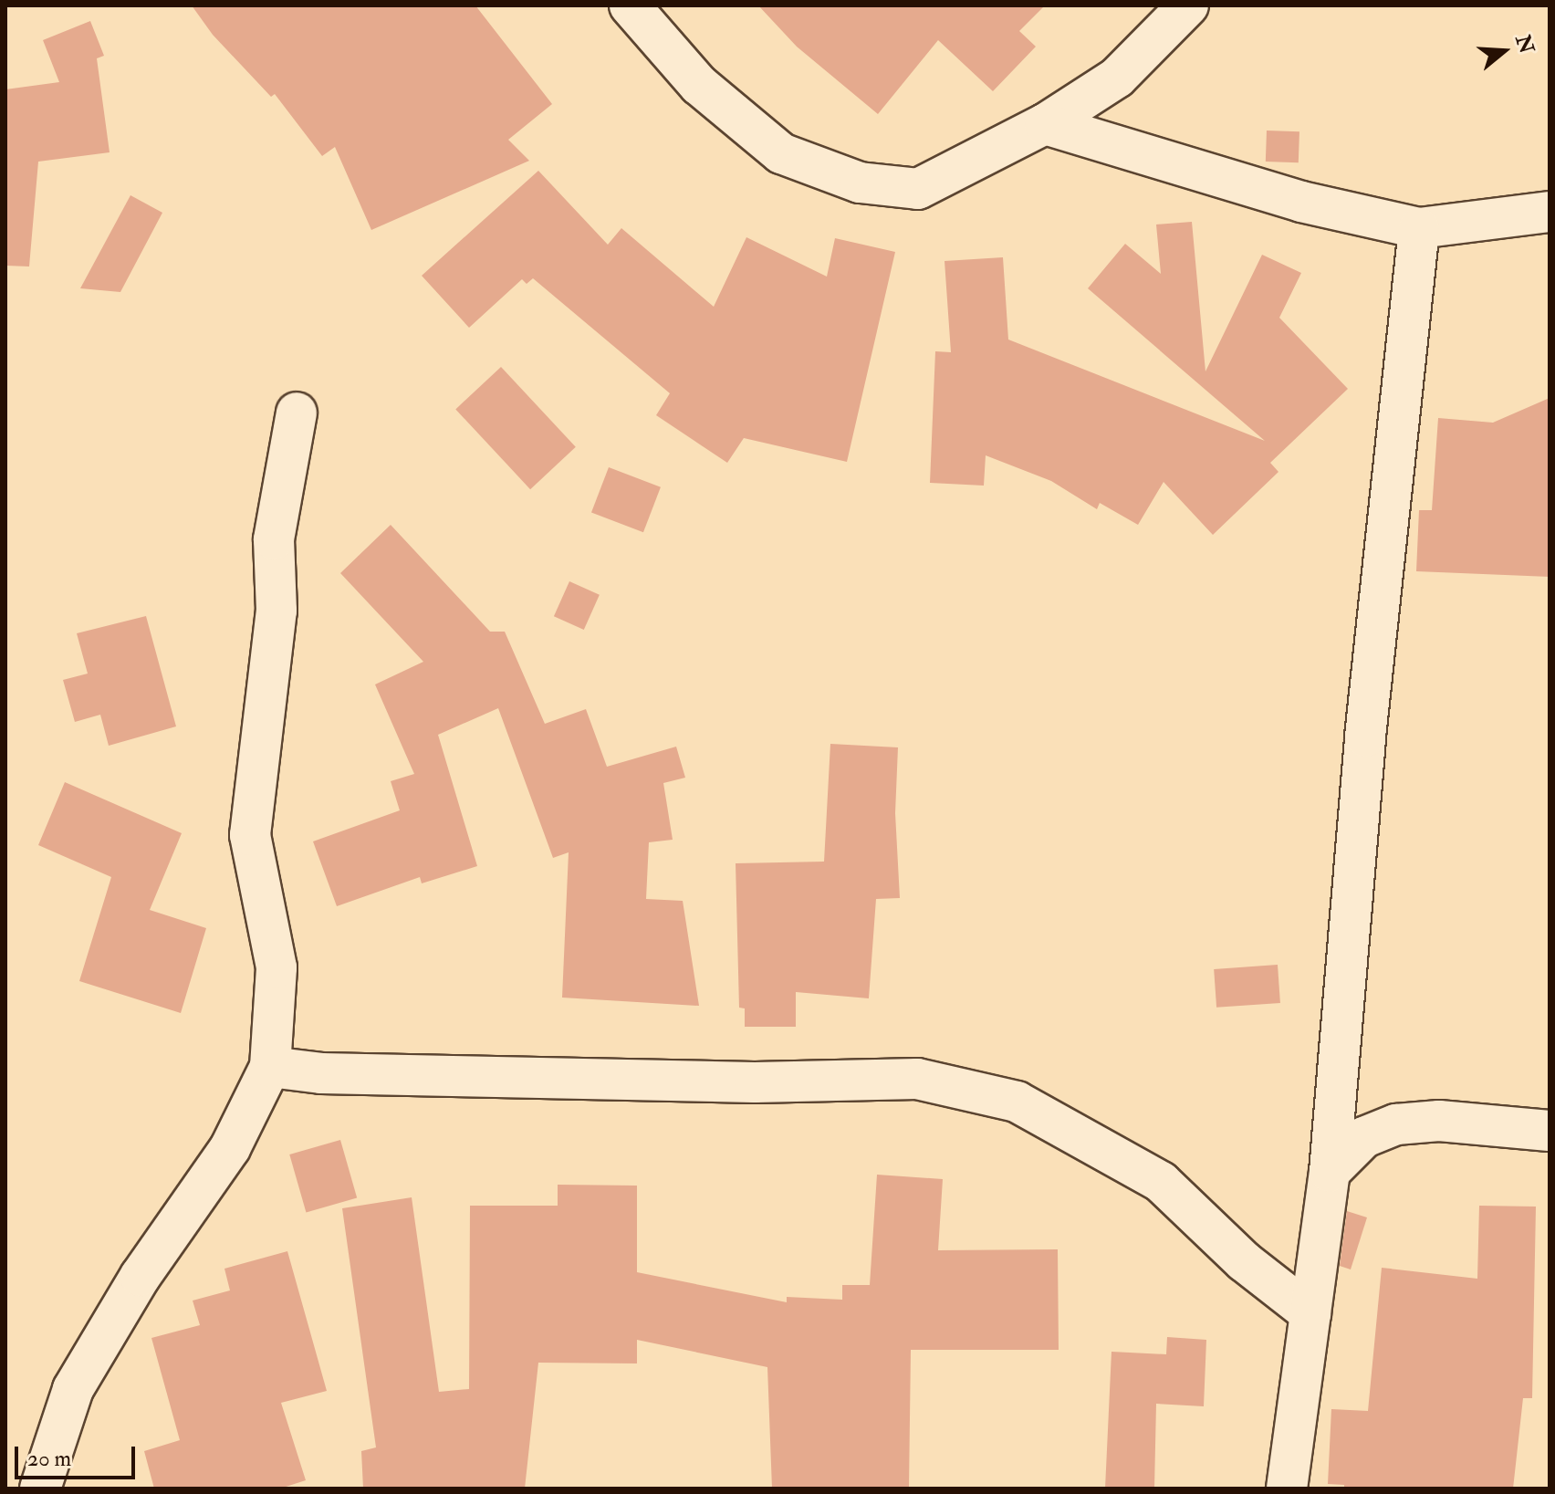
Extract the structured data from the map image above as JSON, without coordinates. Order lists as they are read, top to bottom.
{
  "scale_bar": "20 m",
  "north": "right"
}
